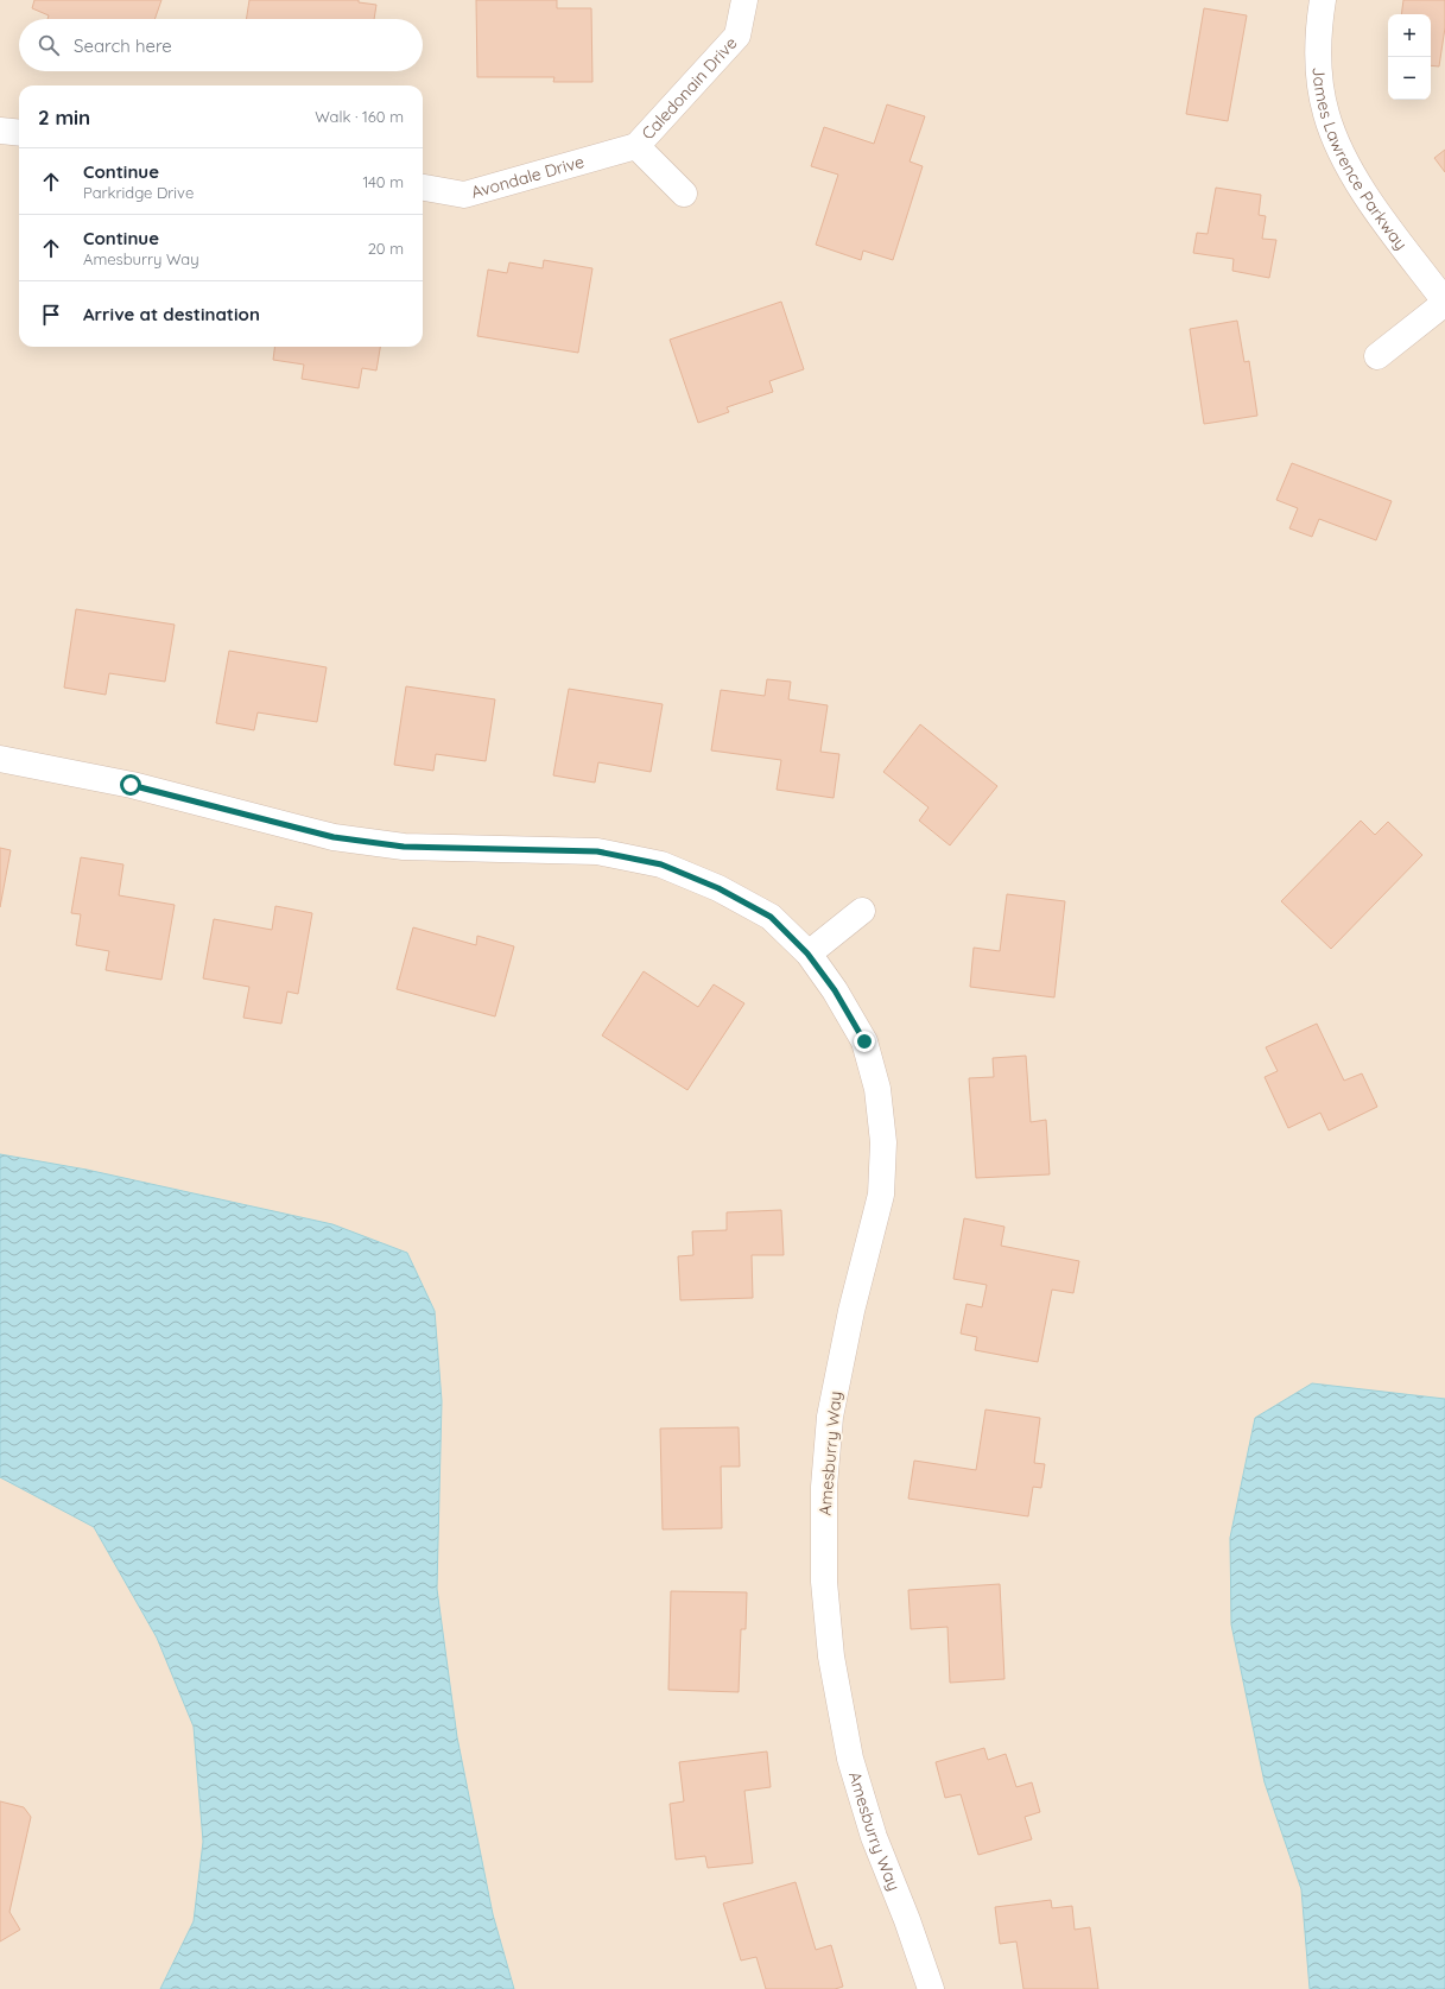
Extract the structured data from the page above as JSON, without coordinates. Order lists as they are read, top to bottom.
{
  "streets": {
    "street": [
      "Caledonain Drive",
      "James Lawrence Parkway",
      "Avondale Drive",
      "Amesburry Way"
    ]
  },
  "crossings": [
    ["Caledonain Drive", "Avondale Drive"]
  ],
  "page": {
    "map_buttons": ["+", "−"],
    "search": "Search here",
    "heading": ["2 min", "Walk · 160 m"],
    "list": [
      ["Continue", "Parkridge Drive", "140 m"],
      ["Continue", "Amesburry Way", "20 m"],
      "Arrive at destination"
    ]
  }
}
